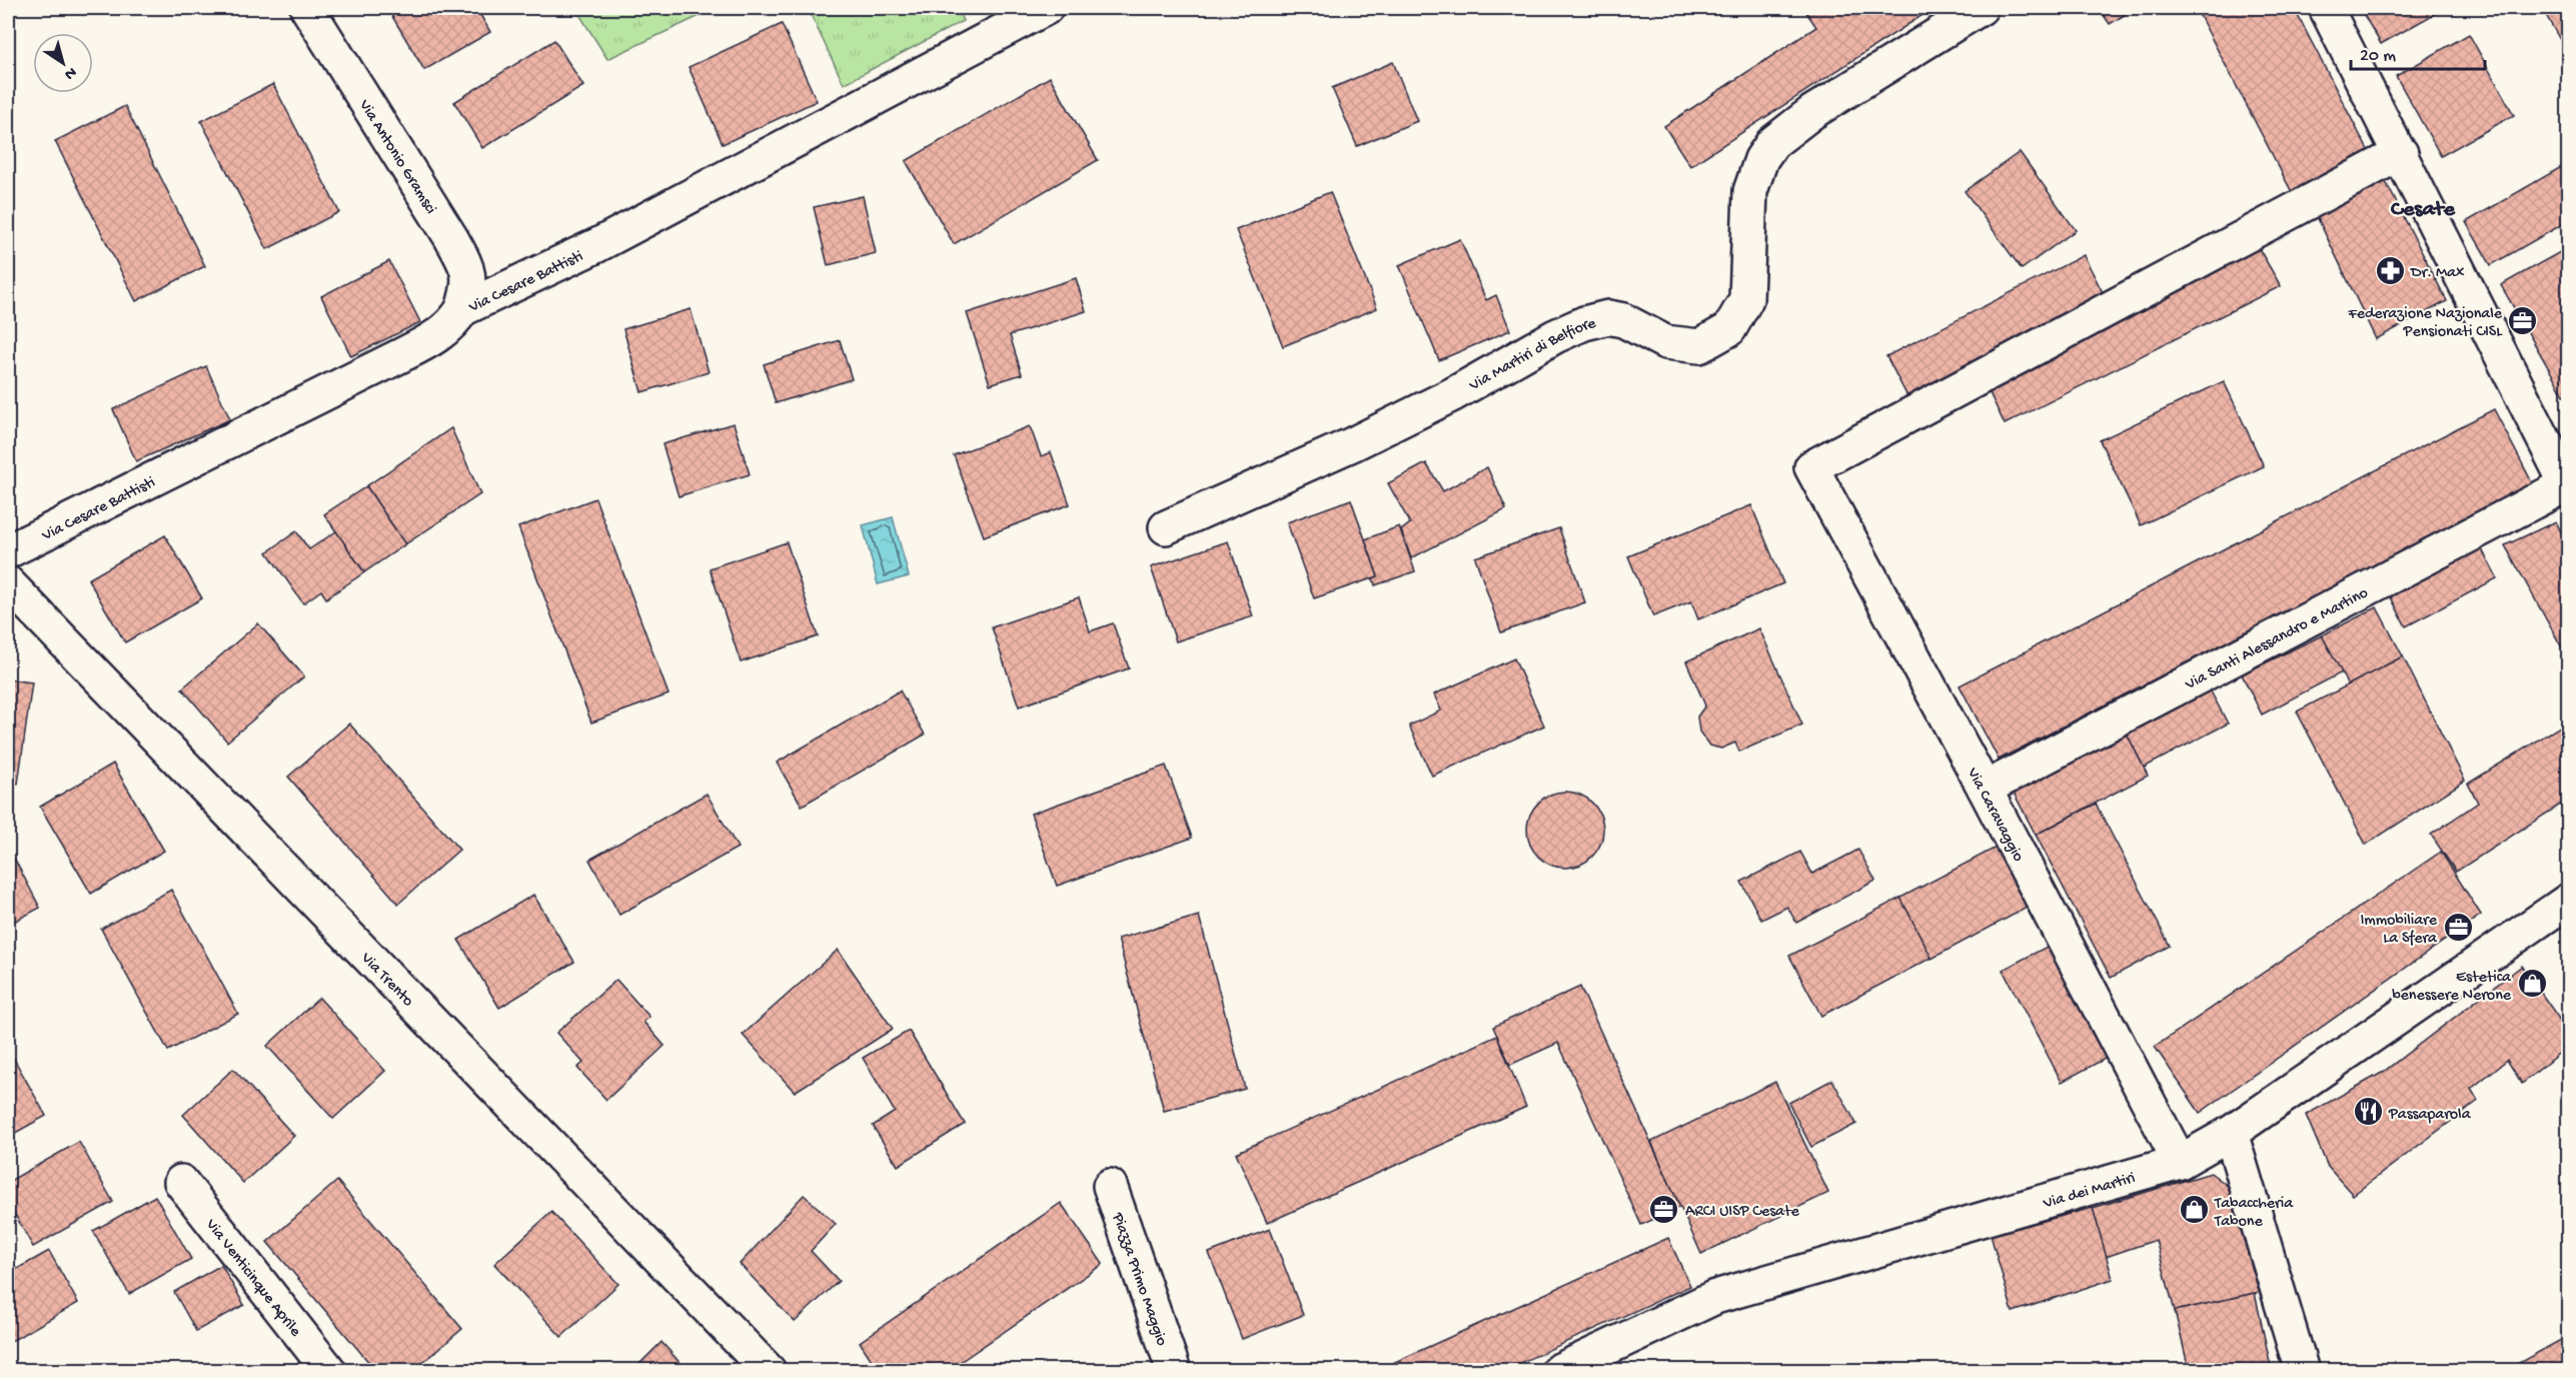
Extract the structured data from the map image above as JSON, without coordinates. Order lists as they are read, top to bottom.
{
  "streets": {
    "street": [
      "Via Antonio Gramsci",
      "Via Cesare Battisti",
      "Via Martiri di Belfiore",
      "Via Santi Alessandro e Martino",
      "Via Caravaggio",
      "Via Trento",
      "Via dei Martiri",
      "Via Venticinque Aprile",
      "Piazza Primo Maggio"
    ]
  },
  "crossings": [
    ["Via Antonio Gramsci", "Via Cesare Battisti"],
    ["Via Santi Alessandro e Martino", "Via Caravaggio"],
    ["Via Caravaggio", "Via dei Martiri"]
  ],
  "districts": ["Cesate"],
  "places": {
    "pharmacy": ["Dr. Max"],
    "office": ["Federazione Nazionale Pensionati CISL", "Immobiliare La Sfera", "ARCI UISP Cesate"],
    "shop": ["Estetica benessere Nerone", "Tabaccheria Tabone"],
    "restaurant": ["Passaparola"]
  },
  "scale_bar": "20 m",
  "north": "bottom right"
}
